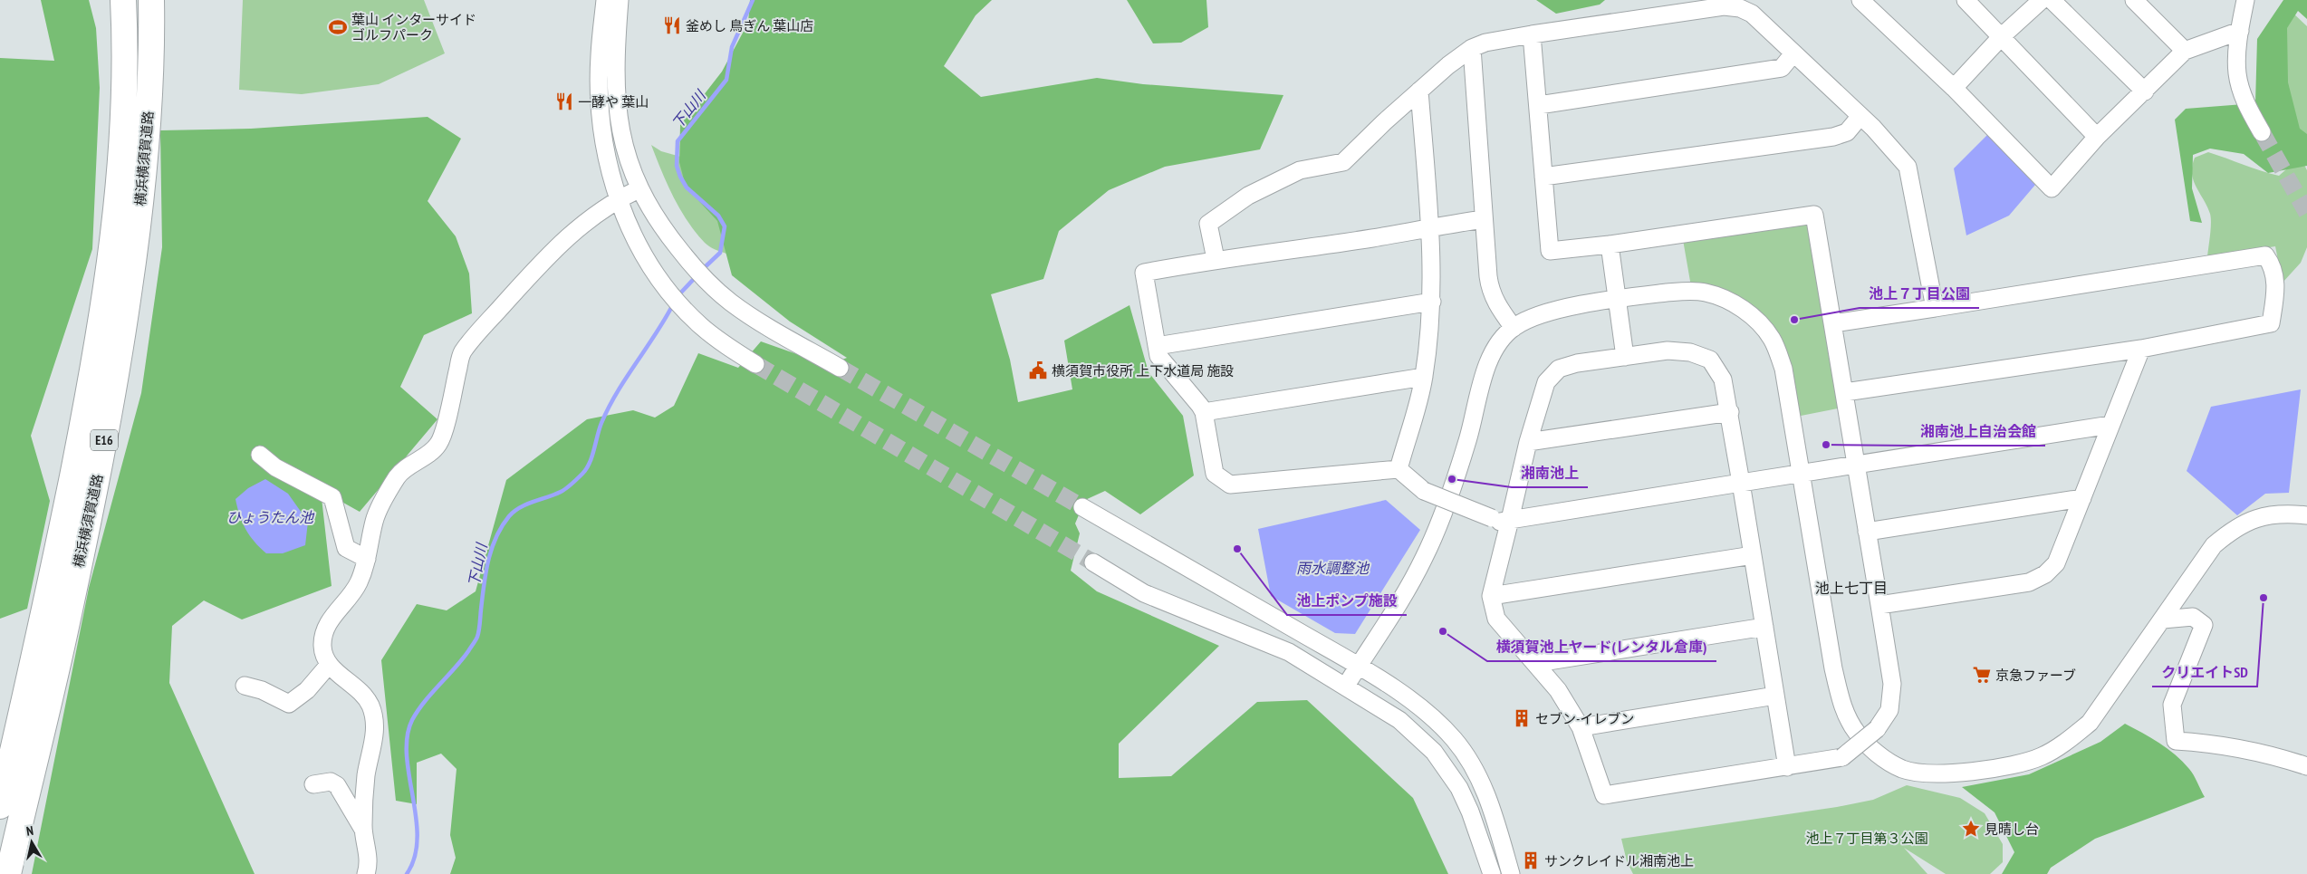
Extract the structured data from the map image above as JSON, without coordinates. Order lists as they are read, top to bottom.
{
  "streets": {
    "highway": ["横浜横須賀道路", "E16"]
  },
  "districts": ["池上七丁目"],
  "water": ["下山川", "ひょうたん池", "雨水調整池"],
  "parks": ["池上７丁目第３公園"],
  "places": {
    "restaurant": ["釜めし 鳥ぎん 葉山店", "一酵や 葉山"],
    "sports": ["葉山 インターサイド ゴルフパーク"],
    "other": [
      "池上７丁目公園",
      "湘南池上自治会館",
      "湘南池上",
      "池上ポンプ施設",
      "クリエイトSD",
      "横須賀池上ヤード(レンタル倉庫)"
    ],
    "public building": ["横須賀市役所 上下水道局 施設"],
    "supermarket": ["京急ファーブ"],
    "building": ["セブン-イレブン", "サンクレイドル湘南池上"],
    "place": ["見晴し台"]
  },
  "north": "top"
}
